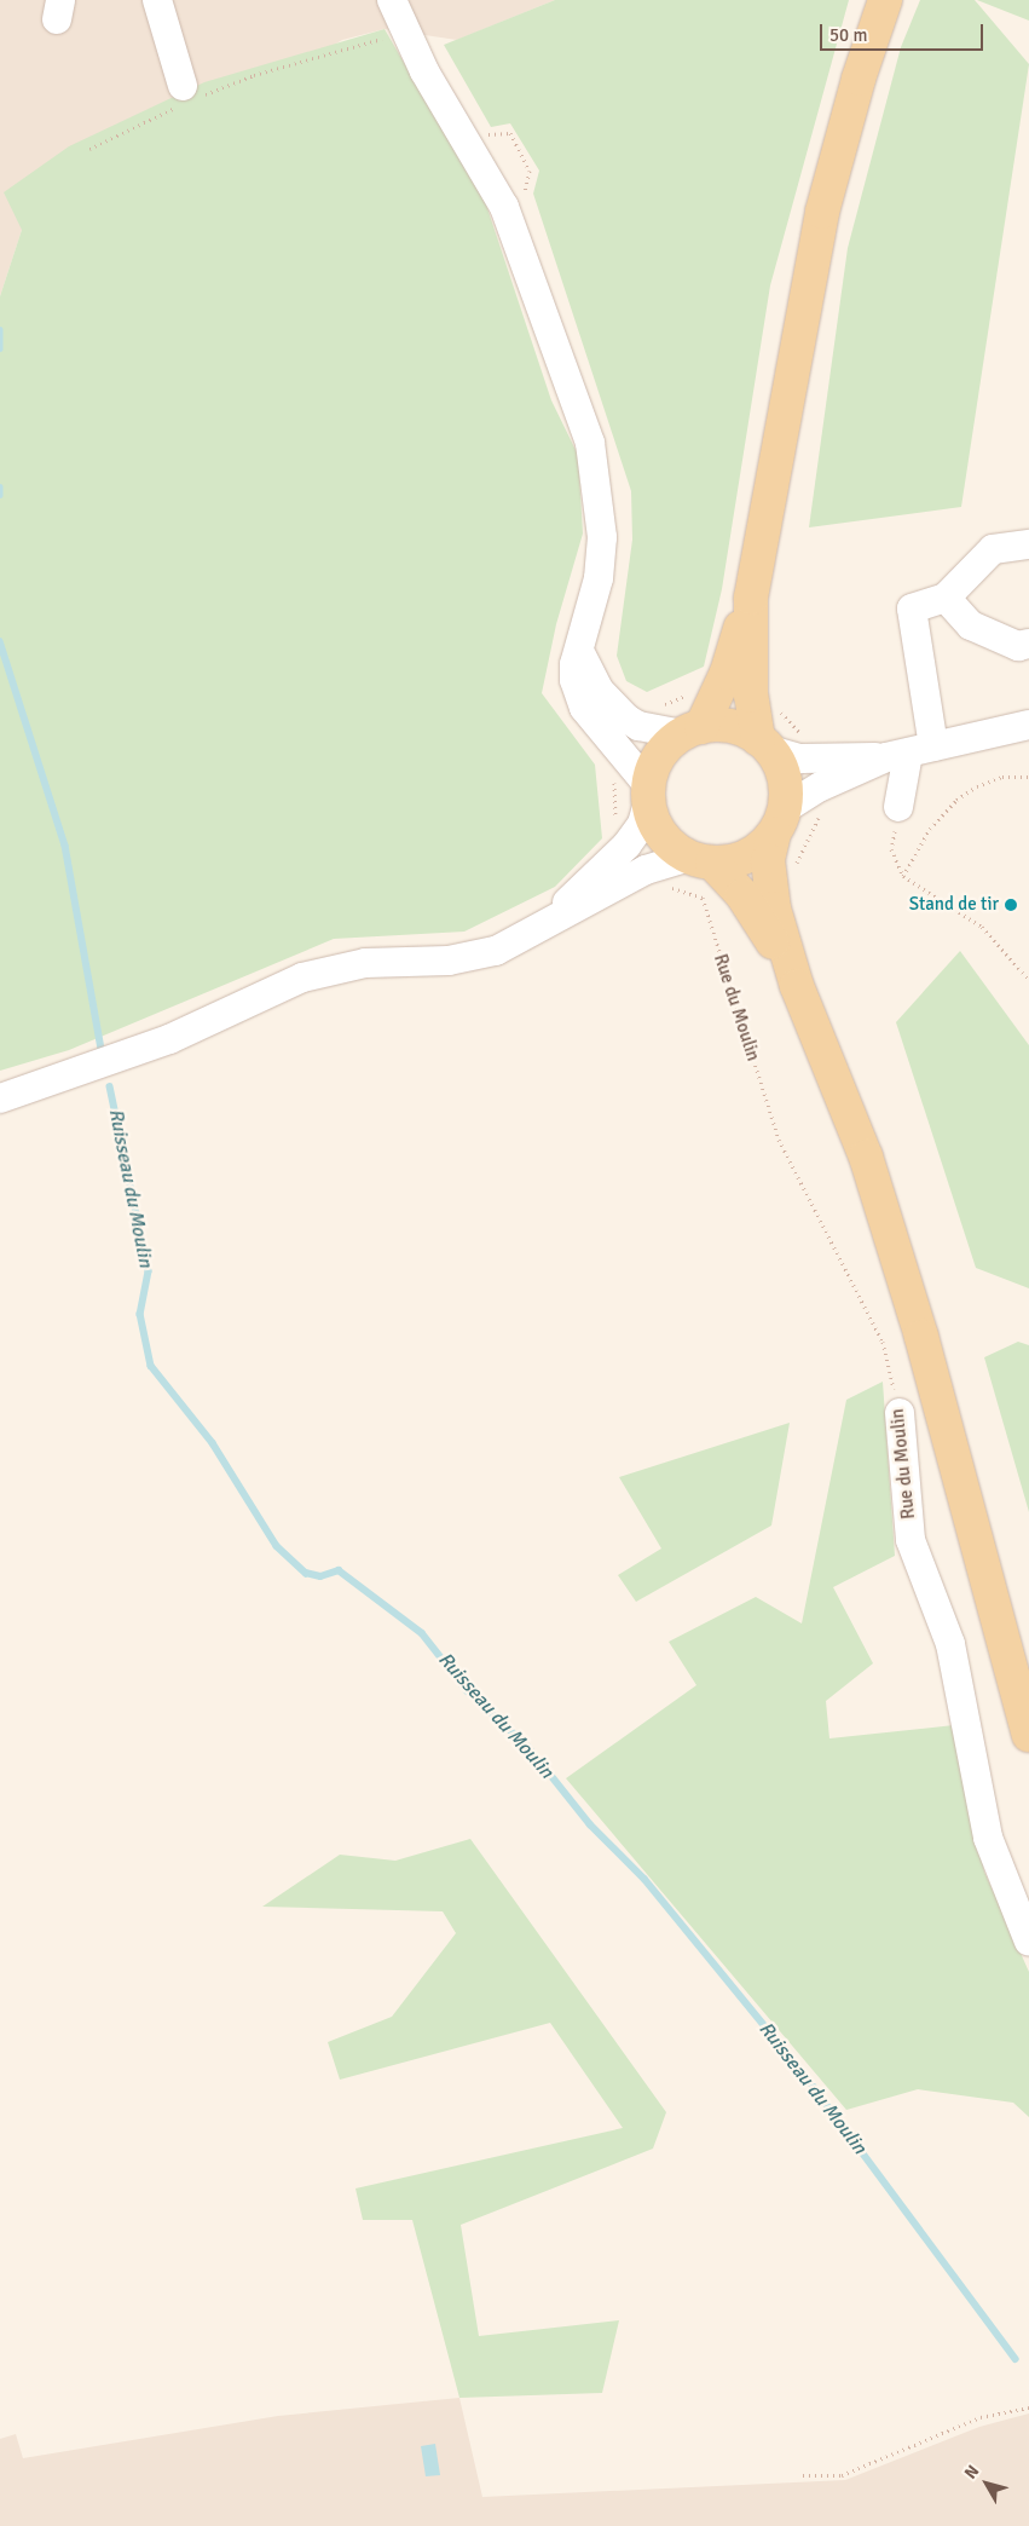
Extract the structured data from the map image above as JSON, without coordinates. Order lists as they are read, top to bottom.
{
  "streets": {
    "street": ["Rue du Moulin"]
  },
  "water": ["Ruisseau du Moulin"],
  "places": ["Stand de tir"],
  "scale_bar": "50 m",
  "north": "top left"
}
